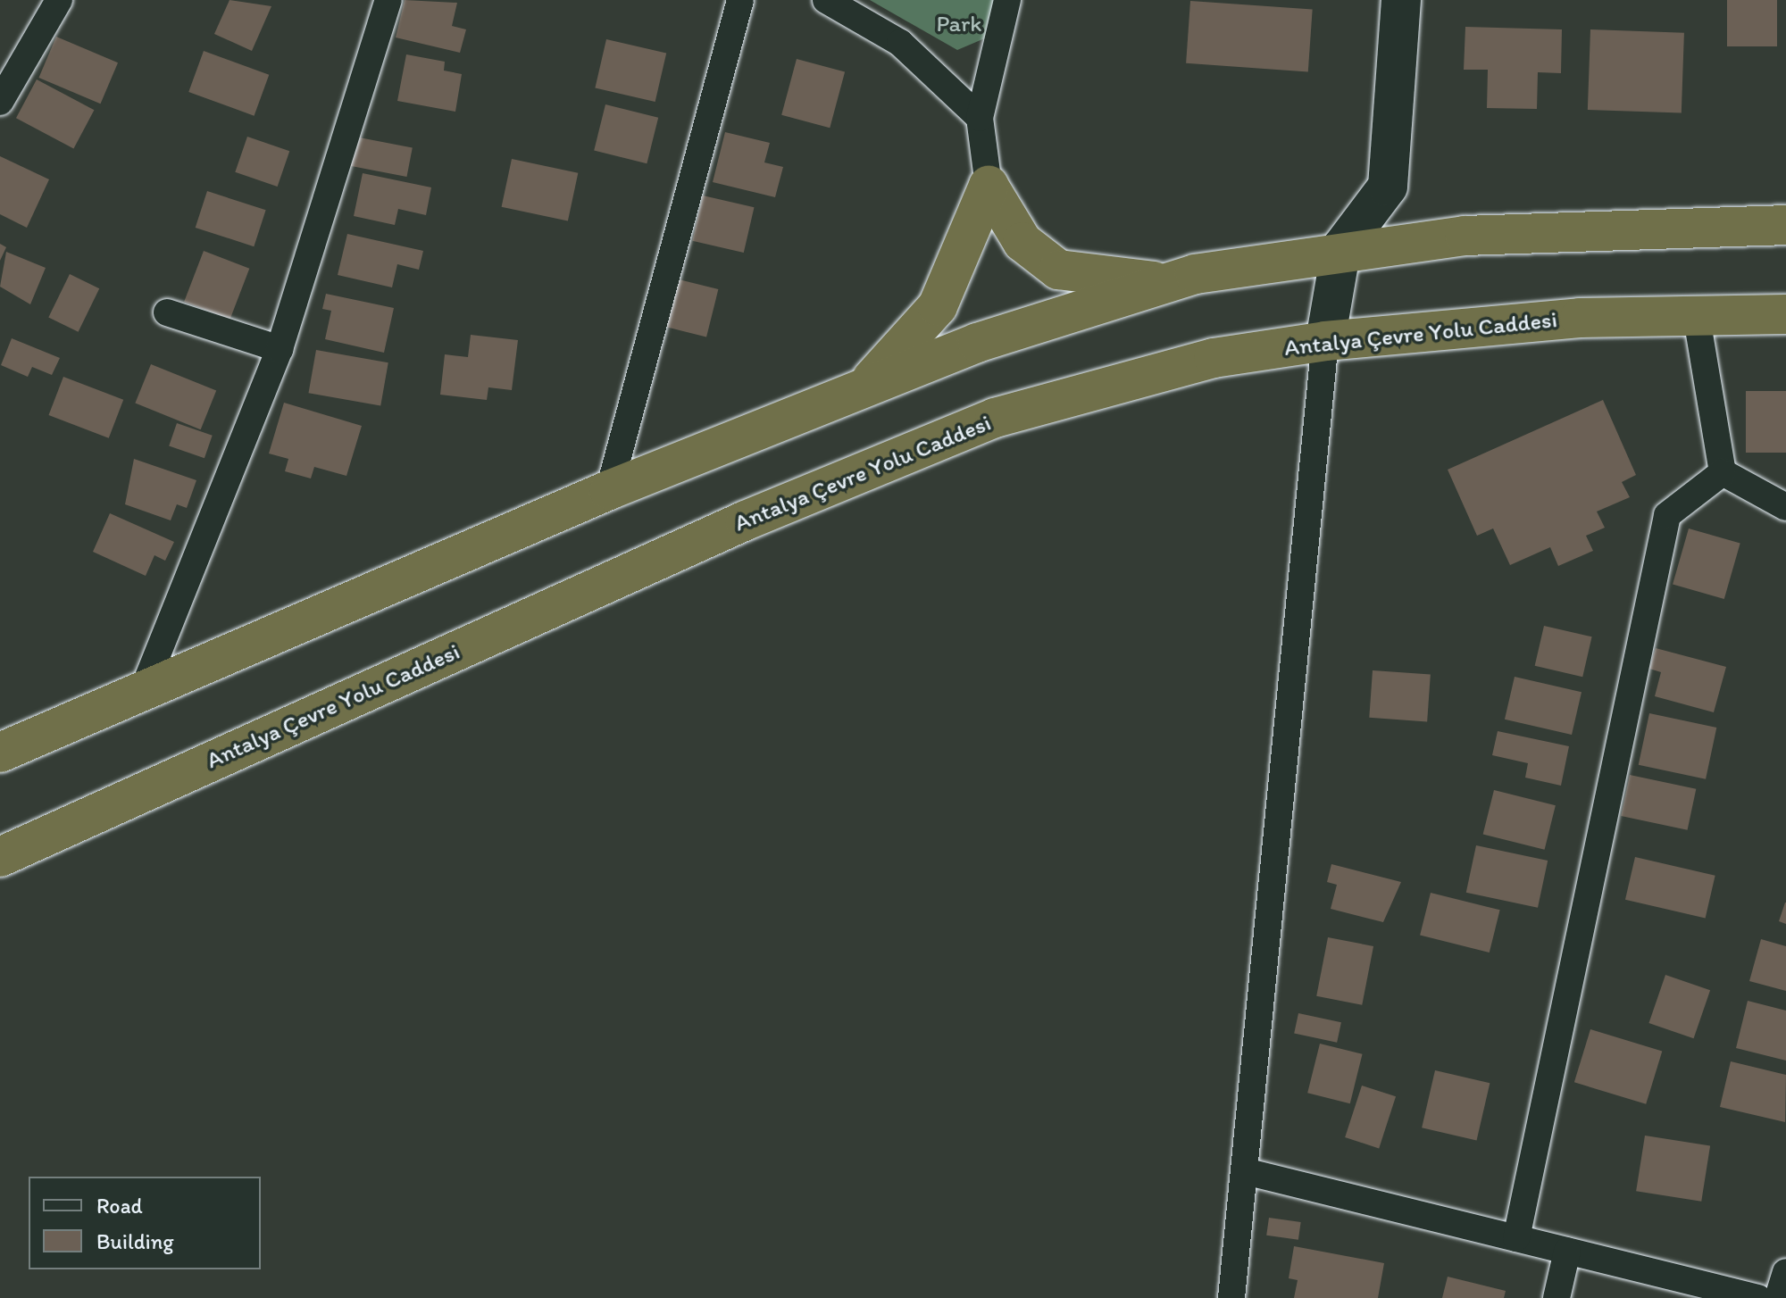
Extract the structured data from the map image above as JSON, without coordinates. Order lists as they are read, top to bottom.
{
  "streets": {
    "highway": ["Antalya Çevre Yolu Caddesi"]
  },
  "parks": ["Park"],
  "legend": ["Road", "Building"]
}
